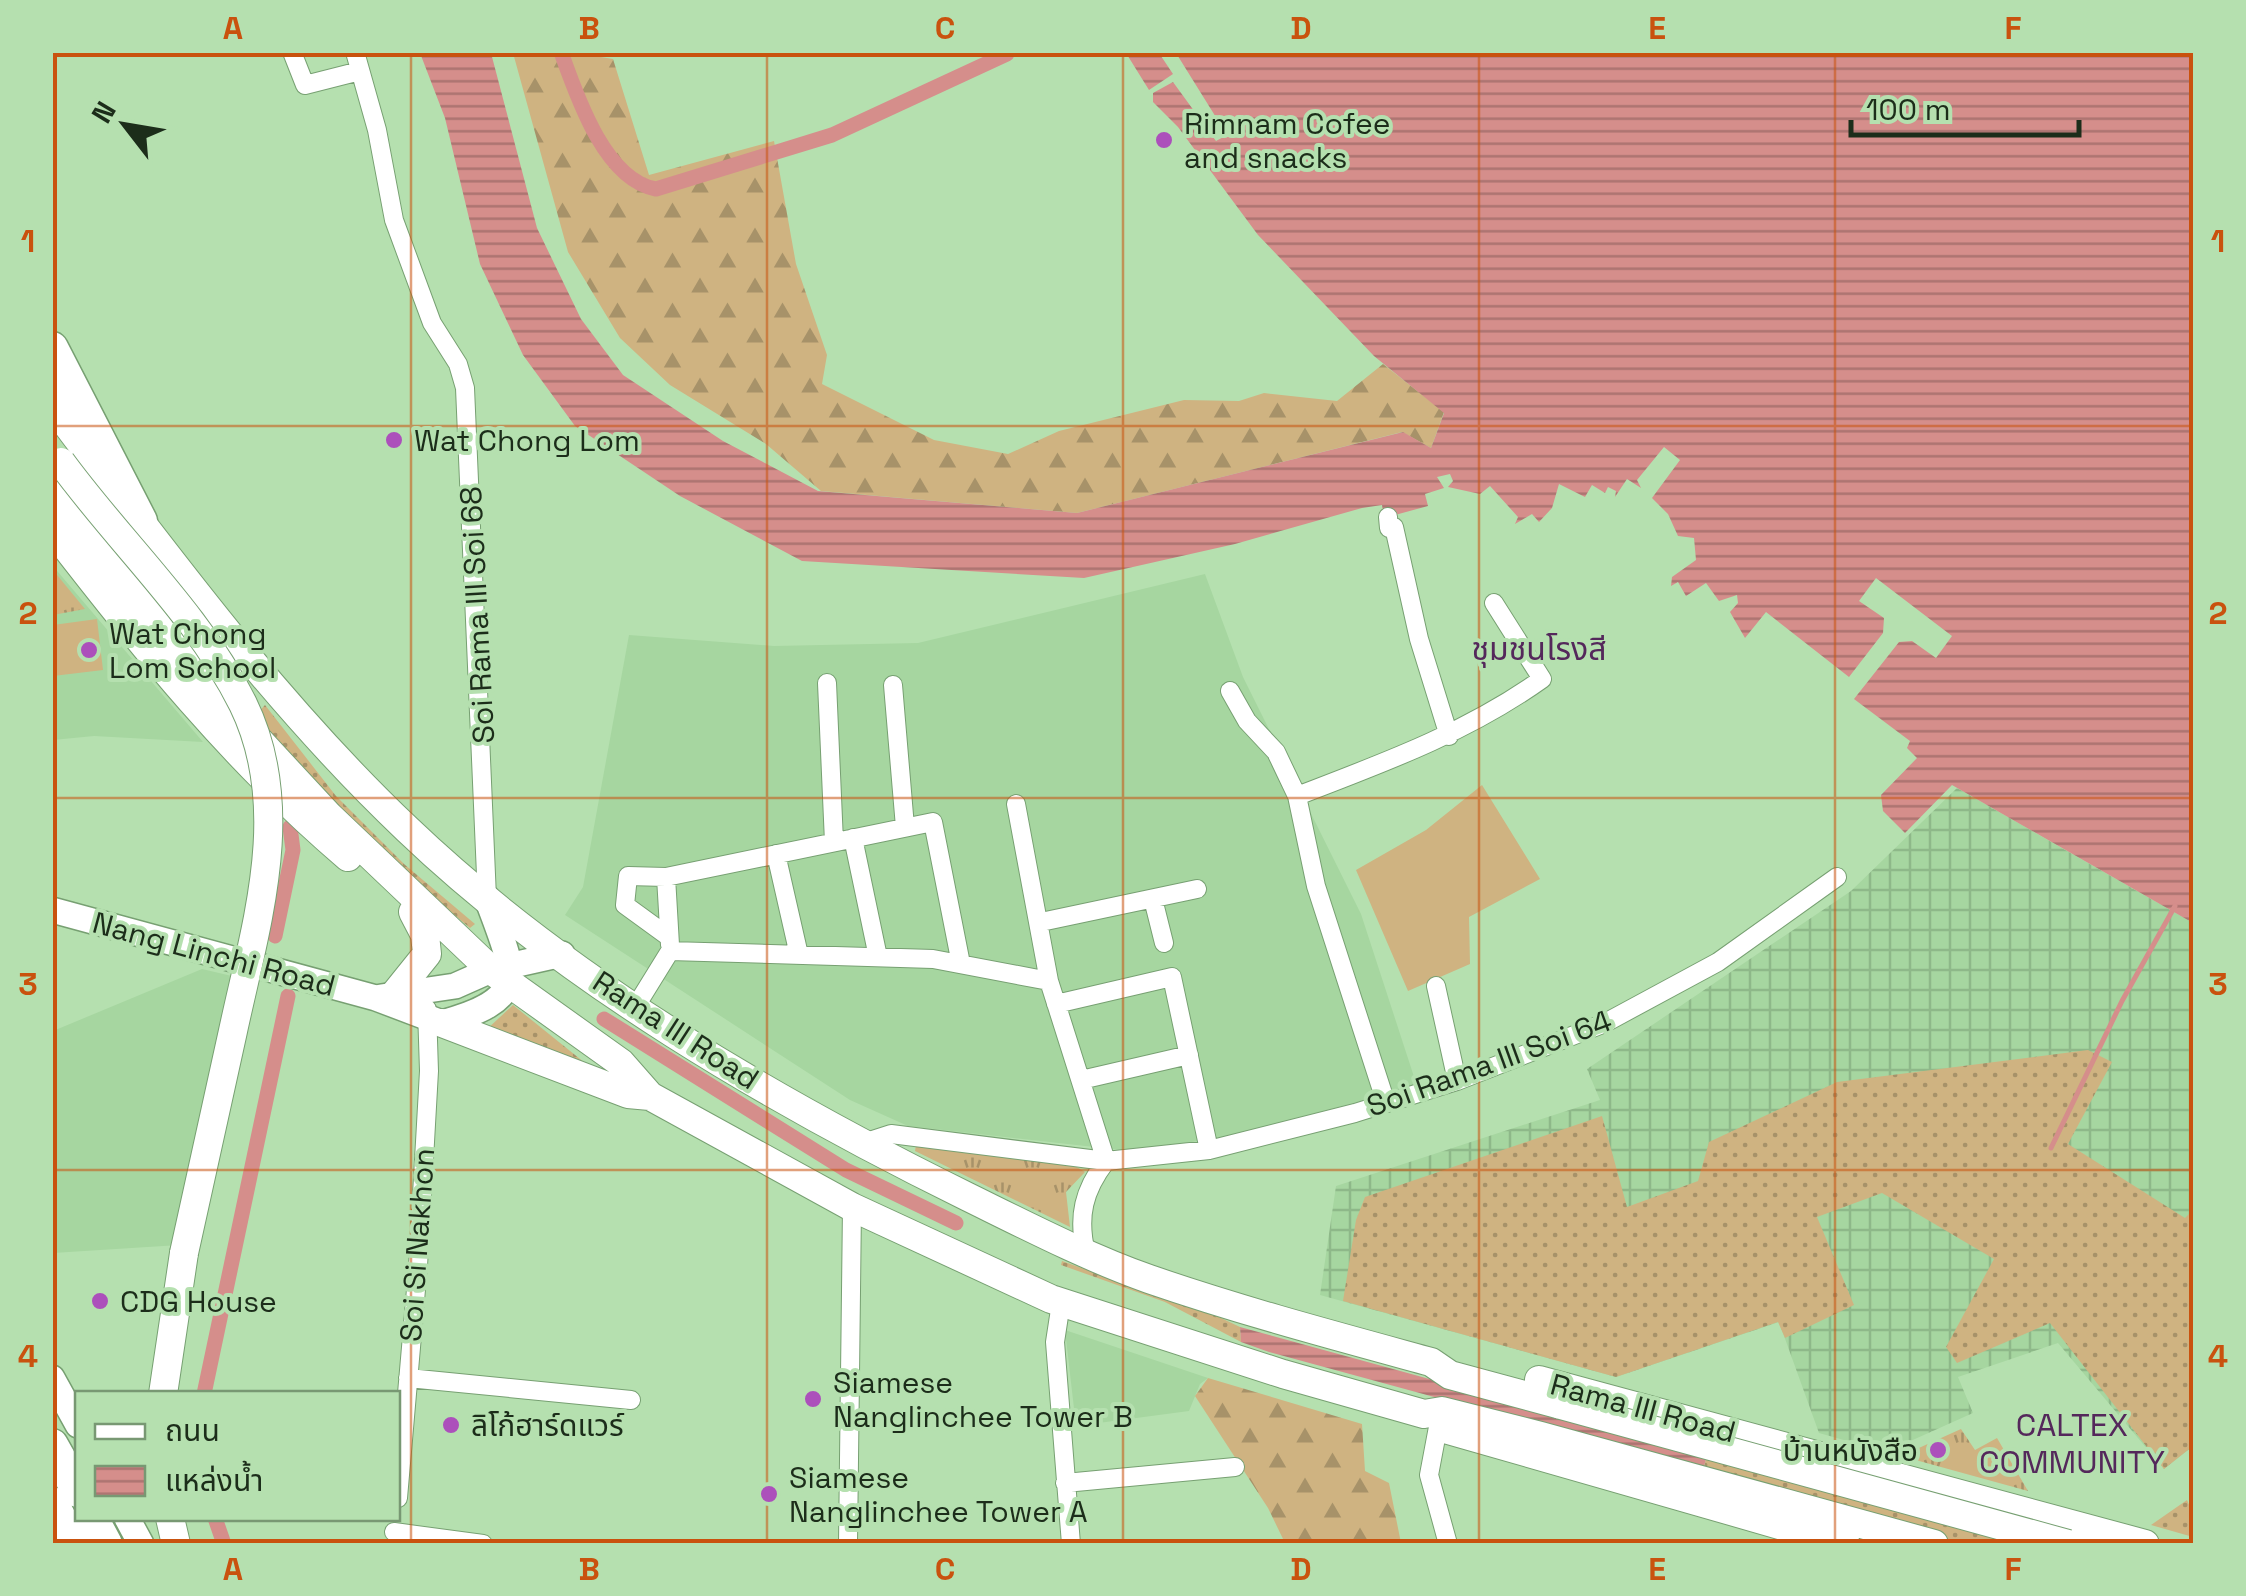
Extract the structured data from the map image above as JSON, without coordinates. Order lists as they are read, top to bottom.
{
  "streets": {
    "main road": ["Nang Linchi Road", "Rama III Road"],
    "street": ["Soi Rama III Soi 68", "Soi Rama III Soi 64", "Soi Si Nakhon"]
  },
  "crossings": [
    ["Soi Rama III Soi 68", "Rama III Road"],
    ["Nang Linchi Road", "Rama III Road"],
    ["Nang Linchi Road", "Soi Si Nakhon"],
    ["Rama III Road", "Soi Rama III Soi 64"]
  ],
  "districts": ["ชุมชนโรงสี", "CALTEX COMMUNITY"],
  "places": [
    "Rimnam Cofee and snacks",
    "Wat Chong Lom",
    "Wat Chong Lom School",
    "CDG House",
    "Siamese Nanglinchee Tower B",
    "ลิโก้ฮาร์ดแวร์",
    "บ้านหนังสือ",
    "Siamese Nanglinchee Tower A"
  ],
  "legend": ["ถนน", "แหล่งน้ำ"],
  "scale_bar": "100 m",
  "north": "top left",
  "grid": {
    "columns": [
      "A",
      "B",
      "C",
      "D",
      "E",
      "F"
    ],
    "rows": [
      "1",
      "2",
      "3",
      "4"
    ]
  }
}
